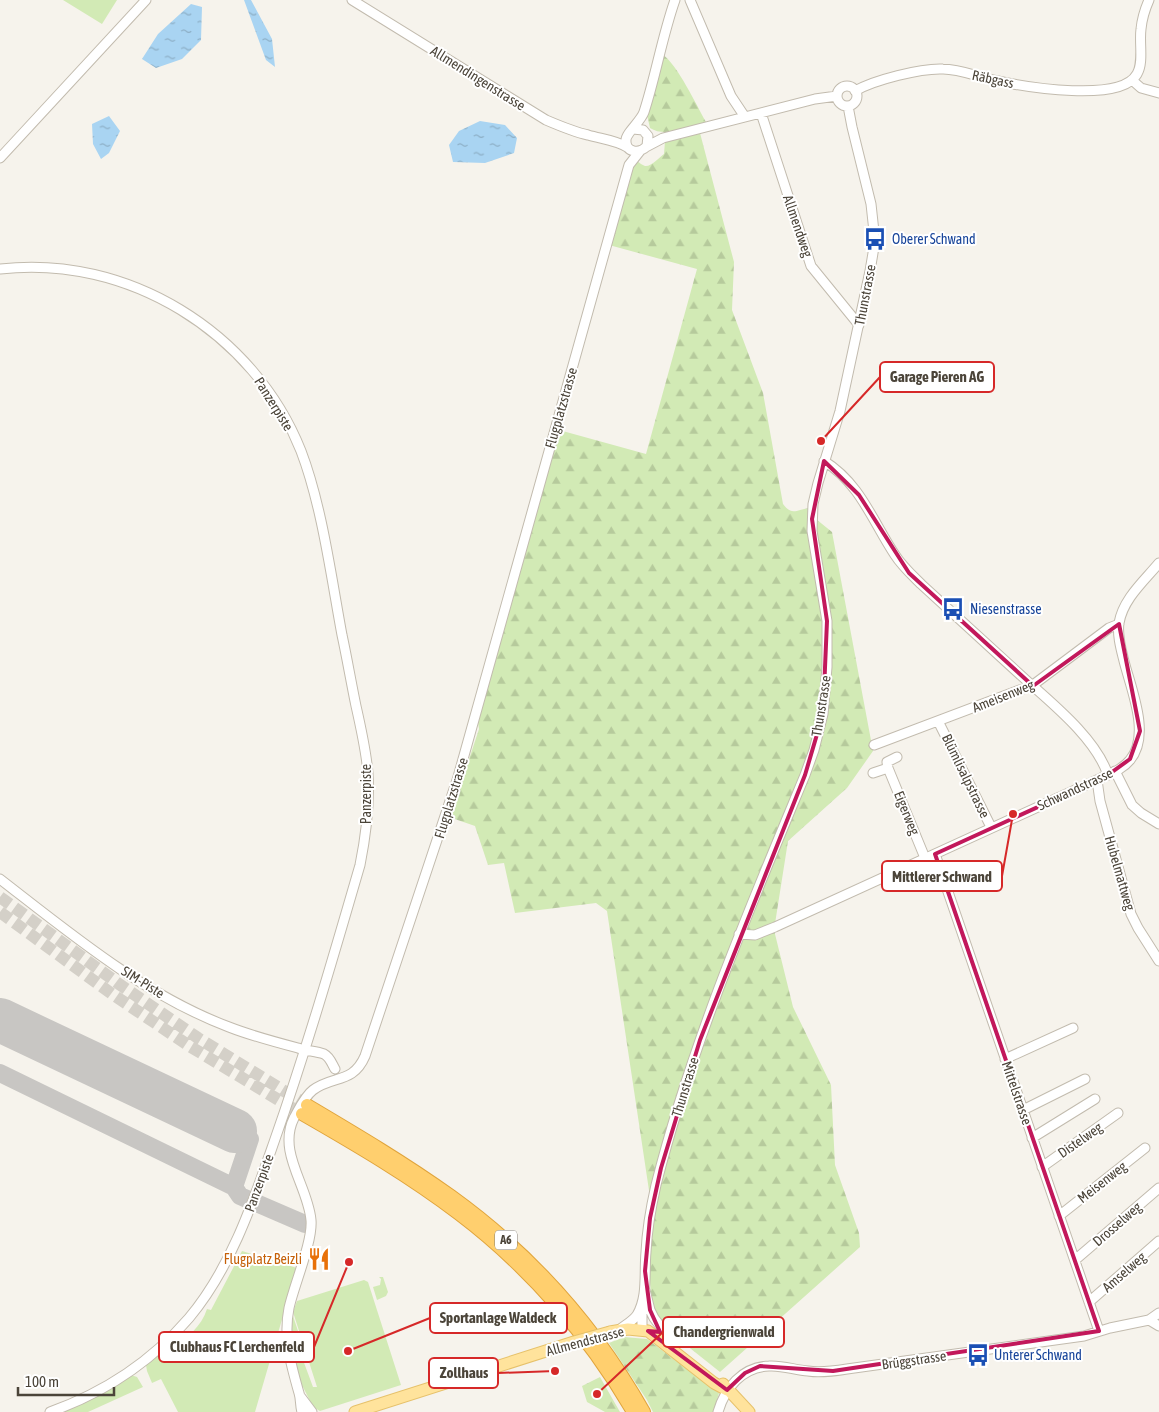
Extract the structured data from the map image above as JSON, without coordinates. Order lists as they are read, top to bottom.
{
  "streets": {
    "highway": ["A6"],
    "main road": ["Allmendstrasse"],
    "street": [
      "Allmendingenstrasse",
      "Räbgass",
      "Allmendweg",
      "Thunstrasse",
      "Panzerpiste",
      "Flugplatzstrasse",
      "Ameisenweg",
      "Blümlisalpstrasse",
      "Schwandstrasse",
      "Eigerweg",
      "Hubelmattweg",
      "SIM-Piste",
      "Mittelstrasse",
      "Distelweg",
      "Meisenweg",
      "Drosselweg",
      "Amselweg",
      "Brüggstrasse"
    ]
  },
  "crossings": [
    ["Allmendingenstrasse", "Flugplatzstrasse"],
    ["Räbgass", "Thunstrasse"],
    ["Allmendweg", "Thunstrasse"],
    ["Thunstrasse", "Schwandstrasse"],
    ["Thunstrasse", "Allmendstrasse"],
    ["Panzerpiste", "SIM-Piste"],
    ["Ameisenweg", "Schwandstrasse"],
    ["Blümlisalpstrasse", "Schwandstrasse"],
    ["Schwandstrasse", "Eigerweg"],
    ["Schwandstrasse", "Hubelmattweg"],
    ["Schwandstrasse", "Mittelstrasse"],
    ["Mittelstrasse", "Distelweg"],
    ["Mittelstrasse", "Meisenweg"],
    ["Mittelstrasse", "Drosselweg"],
    ["Mittelstrasse", "Amselweg"],
    ["Mittelstrasse", "Brüggstrasse"]
  ],
  "places": {
    "bus stop": ["Oberer Schwand", "Niesenstrasse", "Unterer Schwand"],
    "other": [
      "Garage Pieren AG",
      "Mittlerer Schwand",
      "Clubhaus FC Lerchenfeld",
      "Sportanlage Waldeck",
      "Zollhaus",
      "Chandergrienwald"
    ],
    "restaurant": ["Flugplatz Beizli"]
  },
  "scale_bar": "100 m"
}
